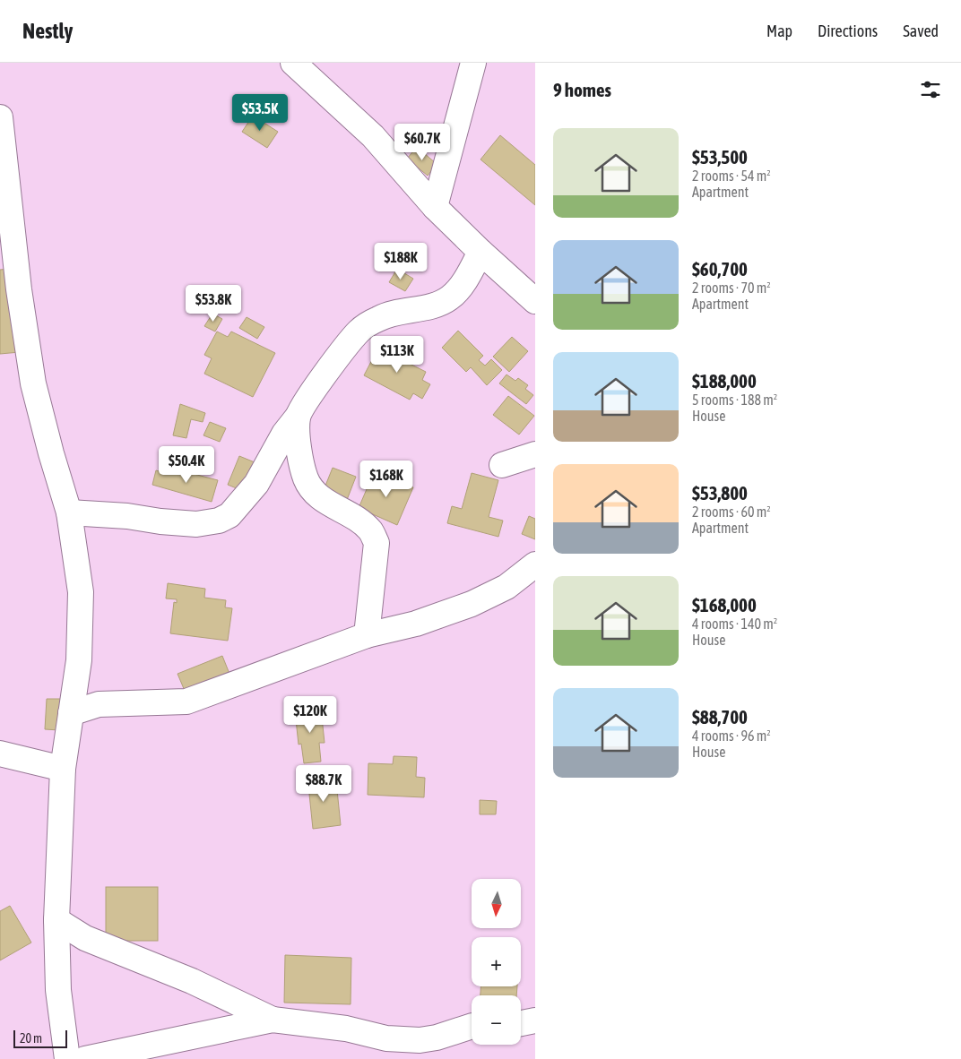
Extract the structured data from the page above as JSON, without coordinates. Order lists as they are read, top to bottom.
{
  "scale_bar": "20 m",
  "north": "bottom",
  "page": {
    "header": "Nestly",
    "nav": ["Map", "Directions", "Saved"],
    "heading": "9 homes",
    "price": [
      "$53.5K",
      "$60.7K",
      "$188K",
      "$53.8K",
      "$113K",
      "$50.4K",
      "$168K",
      "$120K",
      "$88.7K"
    ],
    "list": [
      {
        "name": "$53,500",
        "note": "2 rooms · 54 m² · Apartment"
      },
      {
        "name": "$60,700",
        "note": "2 rooms · 70 m² · Apartment"
      },
      {
        "name": "$188,000",
        "note": "5 rooms · 188 m² · House"
      },
      {
        "name": "$53,800",
        "note": "2 rooms · 60 m² · Apartment"
      },
      {
        "name": "$168,000",
        "note": "4 rooms · 140 m² · House"
      },
      {
        "name": "$88,700",
        "note": "4 rooms · 96 m² · House"
      }
    ],
    "map_buttons": ["+", "−"],
    "scale": "20 m"
  }
}
